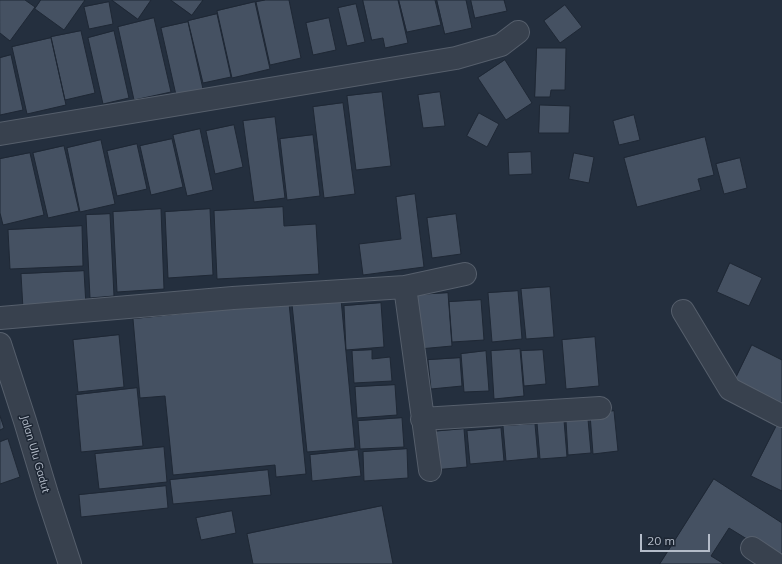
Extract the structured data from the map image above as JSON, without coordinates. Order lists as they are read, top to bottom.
{
  "streets": {
    "street": ["Jalan Ulu Gadut"]
  },
  "scale_bar": "20 m"
}
